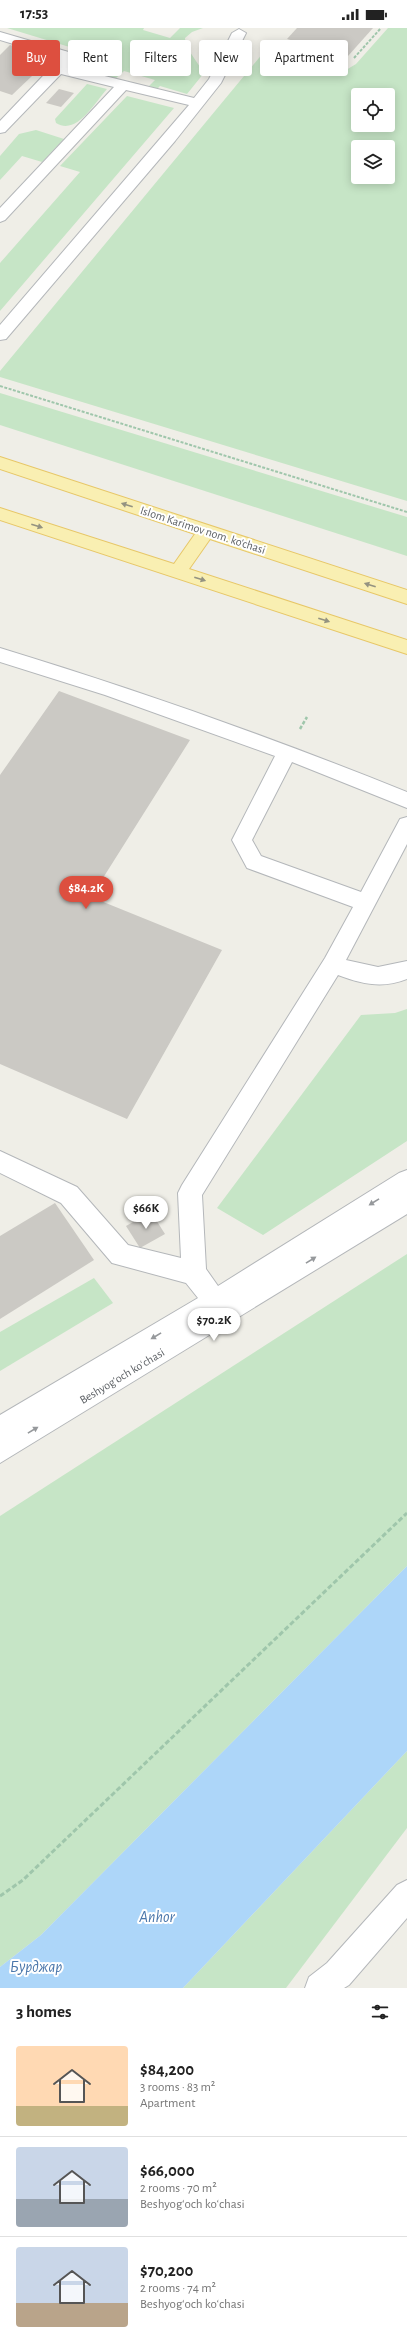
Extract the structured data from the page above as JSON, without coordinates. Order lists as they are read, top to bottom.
{
  "streets": {
    "main road": ["Islom Karimov nom. ko'chasi"],
    "street": ["Beshyogʻoch koʻchasi"]
  },
  "water": ["Anhor", "Бурджар"],
  "page": {
    "status": "17:53",
    "chip": [
      "Buy",
      "Rent",
      "Filters",
      "New",
      "Apartment"
    ],
    "price": ["$84.2K", "$66K", "$70.2K"],
    "heading": "3 homes",
    "list": [
      {
        "name": "$84,200",
        "note": "3 rooms · 83 m² · Apartment"
      },
      {
        "name": "$66,000",
        "note": "2 rooms · 70 m² · Beshyogʻoch koʻchasi"
      },
      {
        "name": "$70,200",
        "note": "2 rooms · 74 m² · Beshyogʻoch koʻchasi"
      }
    ]
  }
}
